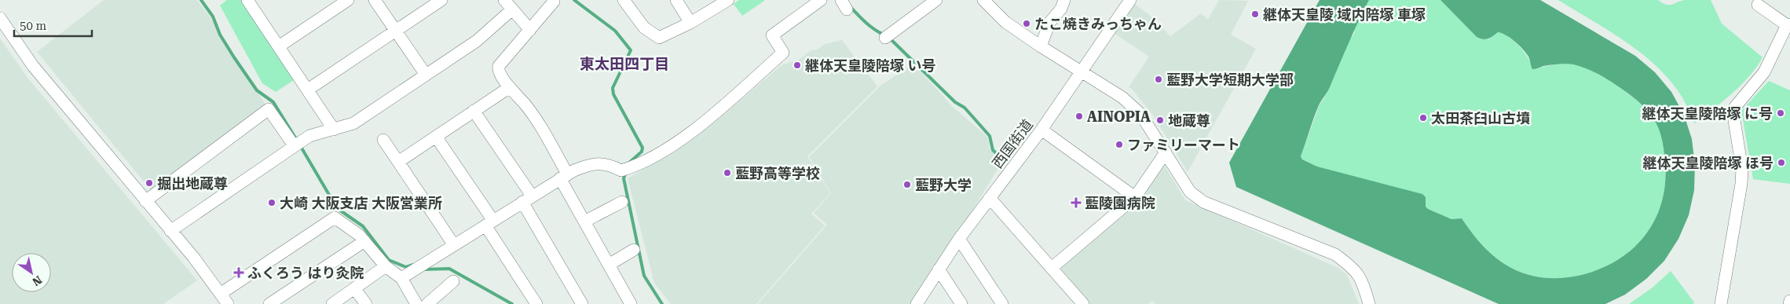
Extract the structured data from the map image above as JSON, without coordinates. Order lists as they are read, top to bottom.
{
  "streets": {
    "street": ["西国街道"]
  },
  "districts": ["東太田四丁目"],
  "places": {
    "other": [
      "継体天皇陵 域内陪塚 車塚",
      "たこ焼きみっちゃん",
      "継体天皇陵陪塚 い号",
      "藍野大学短期大学部",
      "継体天皇陵陪塚 に号",
      "AINOPIA",
      "太田茶臼山古墳",
      "地蔵尊",
      "ファミリーマート",
      "継体天皇陵陪塚 ほ号",
      "藍野高等学校",
      "掘出地蔵尊",
      "藍野大学",
      "大崎 大阪支店 大阪営業所"
    ],
    "health": ["藍陵園病院", "ふくろう はり灸院"]
  },
  "scale_bar": "50 m",
  "north": "bottom right"
}
